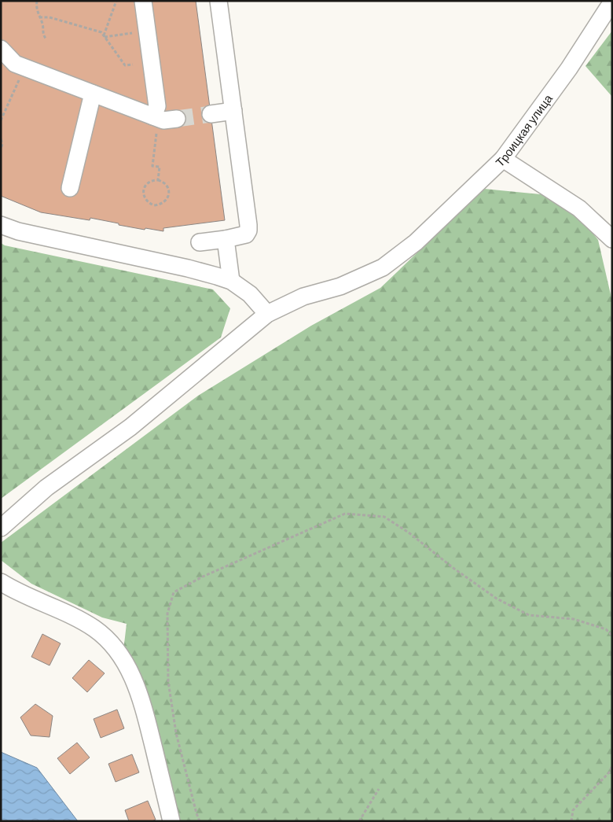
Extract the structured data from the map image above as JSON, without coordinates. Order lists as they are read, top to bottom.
{
  "streets": {
    "street": ["Троицкая улица"]
  }
}
